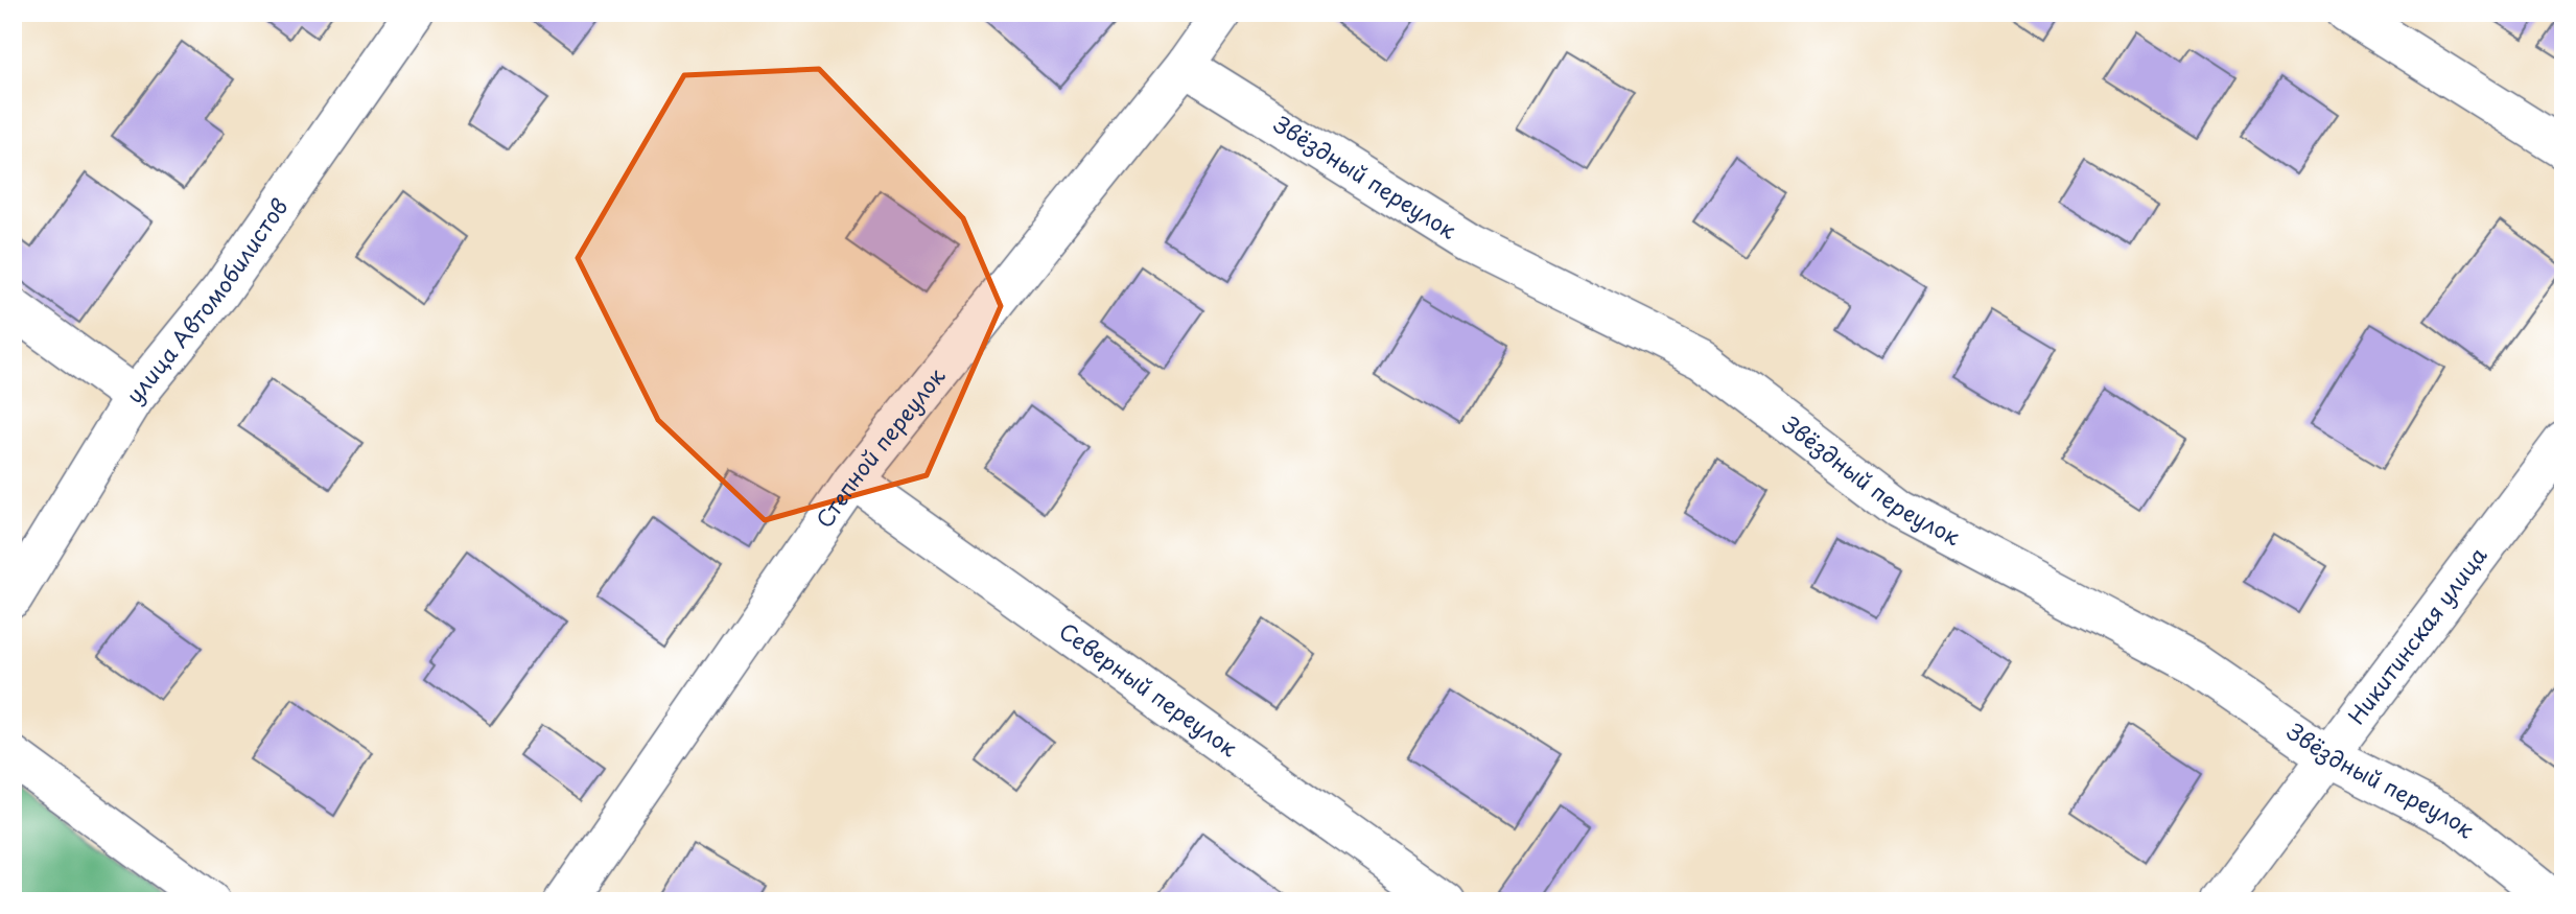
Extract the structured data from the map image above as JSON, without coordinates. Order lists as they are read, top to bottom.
{
  "streets": {
    "street": [
      "Звёздный переулок",
      "улица Автомобилистов",
      "Степной переулок",
      "Никитинская улица",
      "Северный переулок"
    ]
  },
  "crossings": [
    ["Звёздный переулок", "Степной переулок"],
    ["Звёздный переулок", "Никитинская улица"],
    ["Степной переулок", "Северный переулок"]
  ]
}
